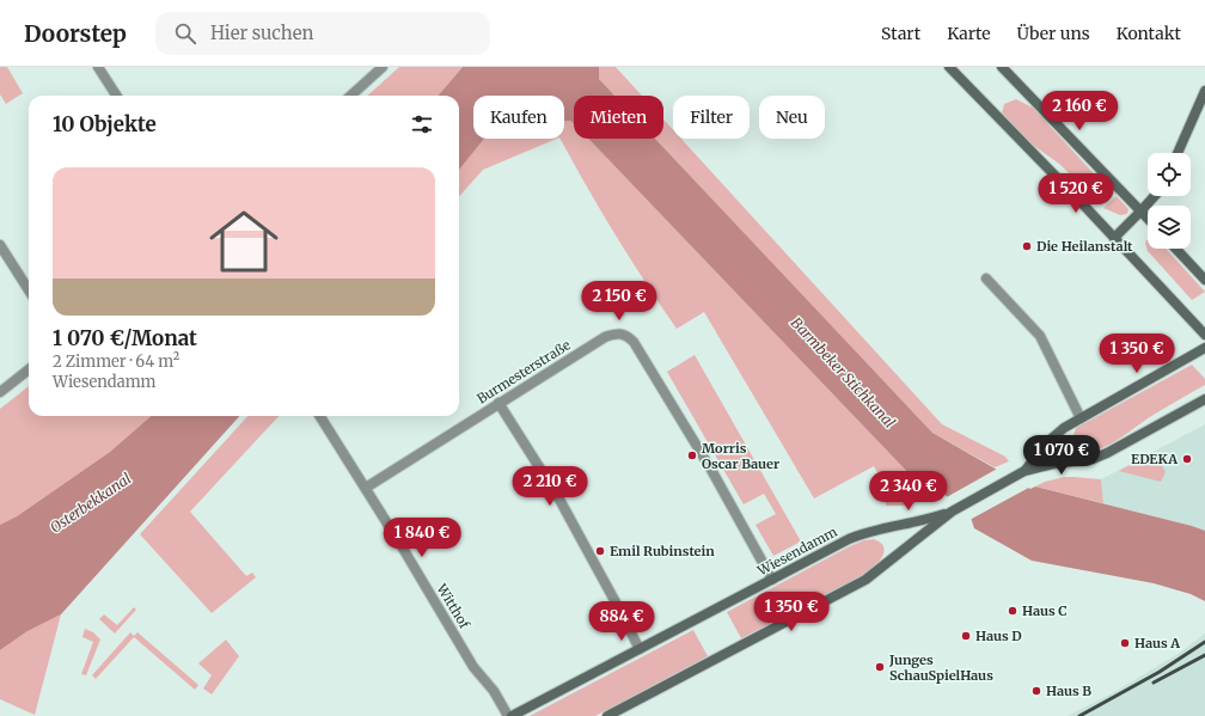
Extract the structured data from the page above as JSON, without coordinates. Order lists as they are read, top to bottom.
{
  "streets": {
    "street": ["Burmesterstraße", "Wiesendamm", "Witthof"]
  },
  "crossings": [
    ["Burmesterstraße", "Wiesendamm"],
    ["Burmesterstraße", "Witthof"]
  ],
  "water": ["Barmbeker Stichkanal", "Osterbekkanal"],
  "places": [
    "Die Heilanstalt",
    "Morris Oscar Bauer",
    "EDEKA",
    "Emil Rubinstein",
    "Haus C",
    "Haus D",
    "Haus A",
    "Junges SchauSpielHaus",
    "Haus B"
  ],
  "page": {
    "header": "Doorstep",
    "search": "Hier suchen",
    "nav": [
      "Start",
      "Karte",
      "Über uns",
      "Kontakt"
    ],
    "price": [
      "2 160 €",
      "1 520 €",
      "2 150 €",
      "1 350 €",
      "1 070 €",
      "2 210 €",
      "2 340 €",
      "1 840 €",
      "1 350 €",
      "884 €"
    ],
    "chip": [
      "Kaufen",
      "Mieten",
      "Filter",
      "Neu"
    ],
    "heading": "10 Objekte",
    "list": [
      {
        "name": "1 070 €/Monat",
        "note": "2 Zimmer · 64 m² · Wiesendamm"
      }
    ]
  }
}
